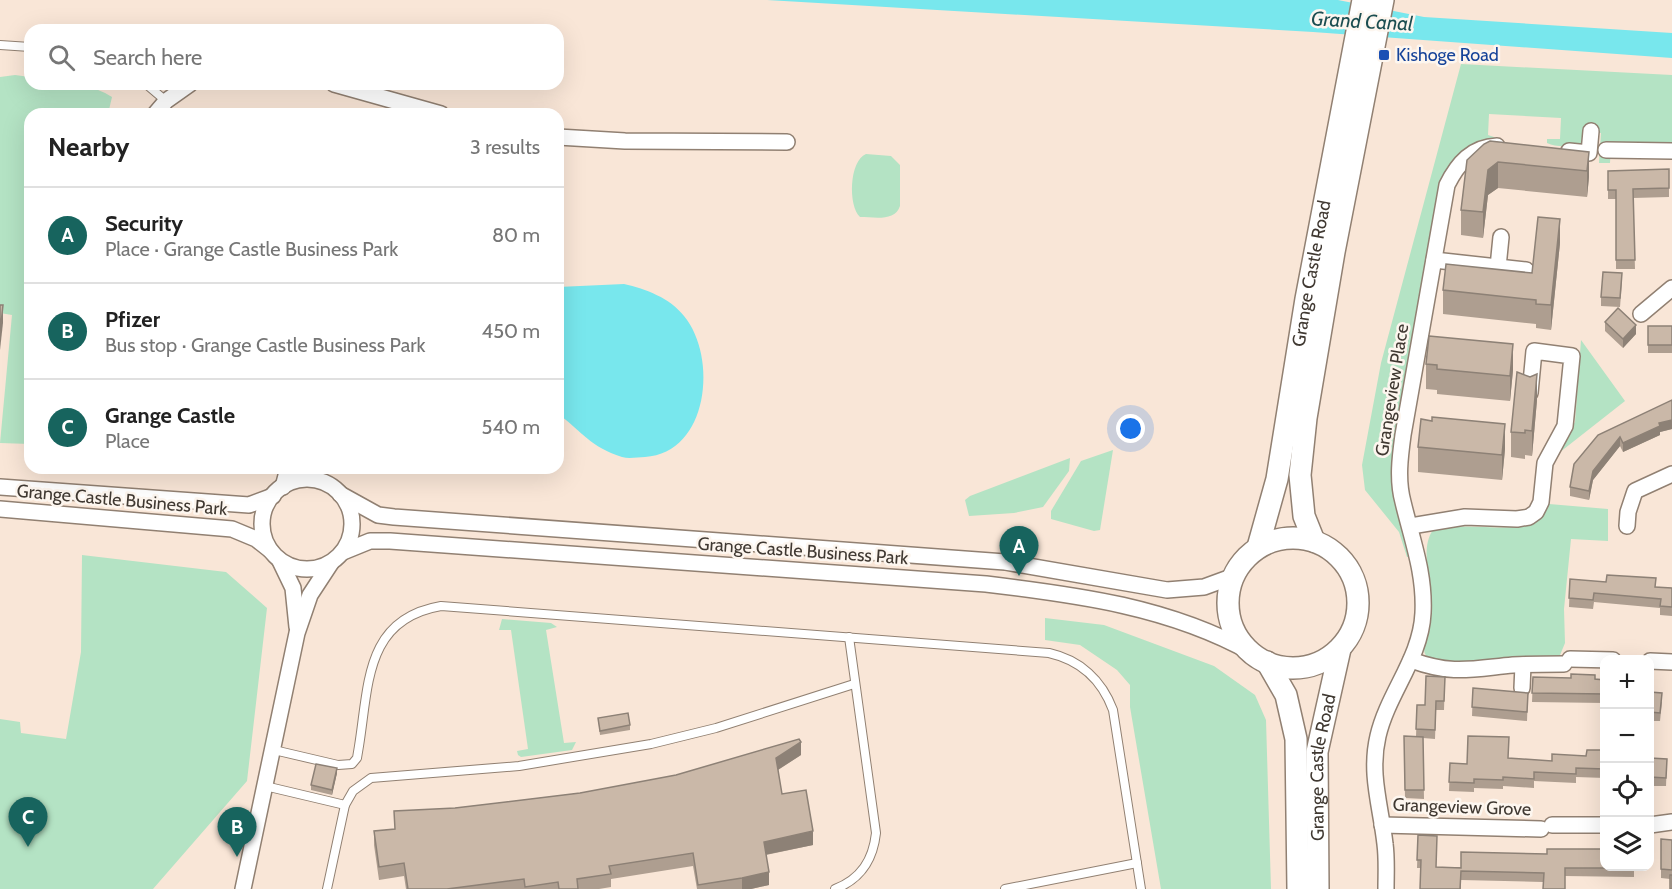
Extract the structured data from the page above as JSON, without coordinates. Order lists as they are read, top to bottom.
{
  "streets": {
    "main road": ["Grange Castle Road"],
    "street": ["Grangeview Place", "Grange Castle Business Park", "Grangeview Grove"]
  },
  "crossings": [
    ["Grange Castle Road", "Grange Castle Business Park"],
    ["Grangeview Place", "Grangeview Grove"]
  ],
  "water": ["Grand Canal"],
  "places": {
    "transit": ["Kishoge Road"]
  },
  "page": {
    "search": "Search here",
    "heading": ["Nearby", "3 results"],
    "list": [
      {
        "mark": "A",
        "name": "Security",
        "note": "Place · Grange Castle Business Park",
        "value": "80 m"
      },
      {
        "mark": "B",
        "name": "Pfizer",
        "note": "Bus stop · Grange Castle Business Park",
        "value": "450 m"
      },
      {
        "mark": "C",
        "name": "Grange Castle",
        "note": "Place",
        "value": "540 m"
      }
    ],
    "pins": ["A", "C", "B"],
    "map_buttons": ["+", "−"]
  }
}
